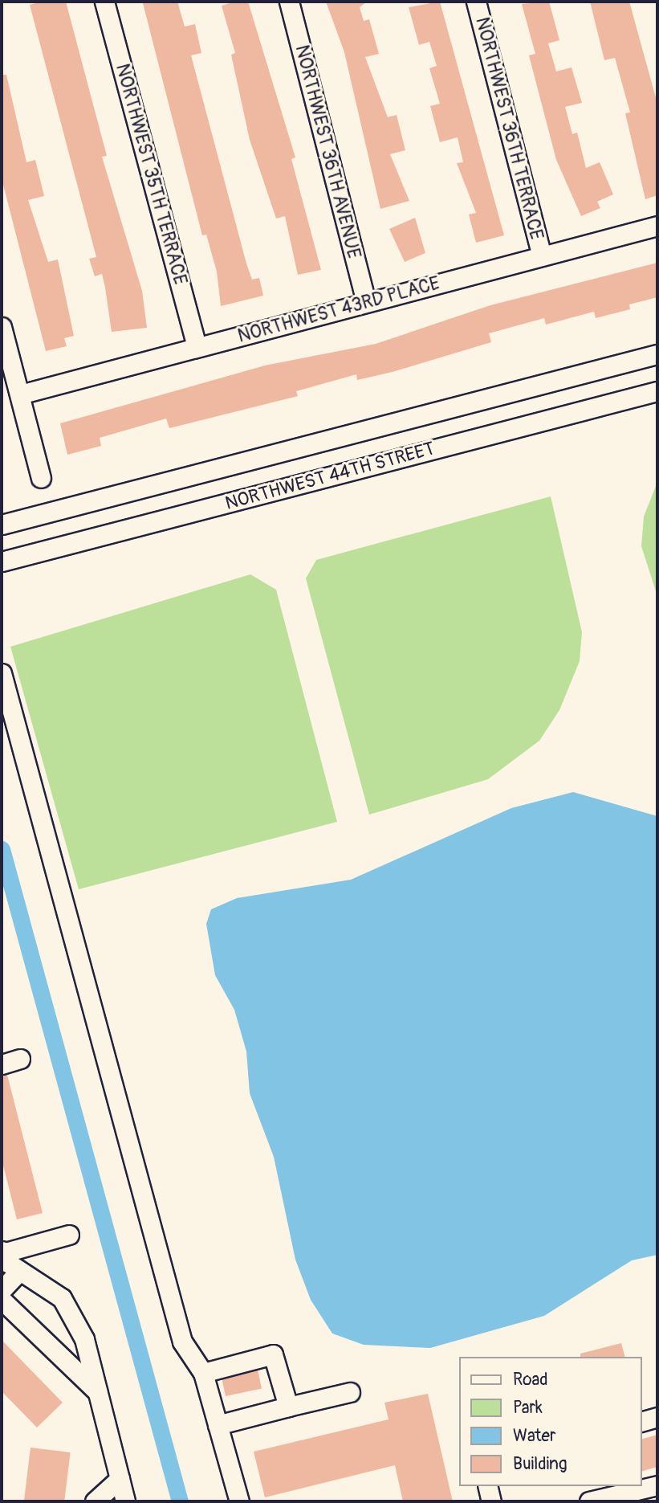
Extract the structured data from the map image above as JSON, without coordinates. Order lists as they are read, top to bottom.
{
  "streets": {
    "street": [
      "NORTHWEST 36TH TERRACE",
      "NORTHWEST 36TH AVENUE",
      "NORTHWEST 35TH TERRACE",
      "NORTHWEST 43RD PLACE",
      "NORTHWEST 44TH STREET"
    ]
  },
  "crossings": [
    ["NORTHWEST 36TH TERRACE", "NORTHWEST 43RD PLACE"],
    ["NORTHWEST 36TH AVENUE", "NORTHWEST 43RD PLACE"],
    ["NORTHWEST 35TH TERRACE", "NORTHWEST 43RD PLACE"]
  ],
  "legend": [
    "Road",
    "Park",
    "Water",
    "Building"
  ]
}
